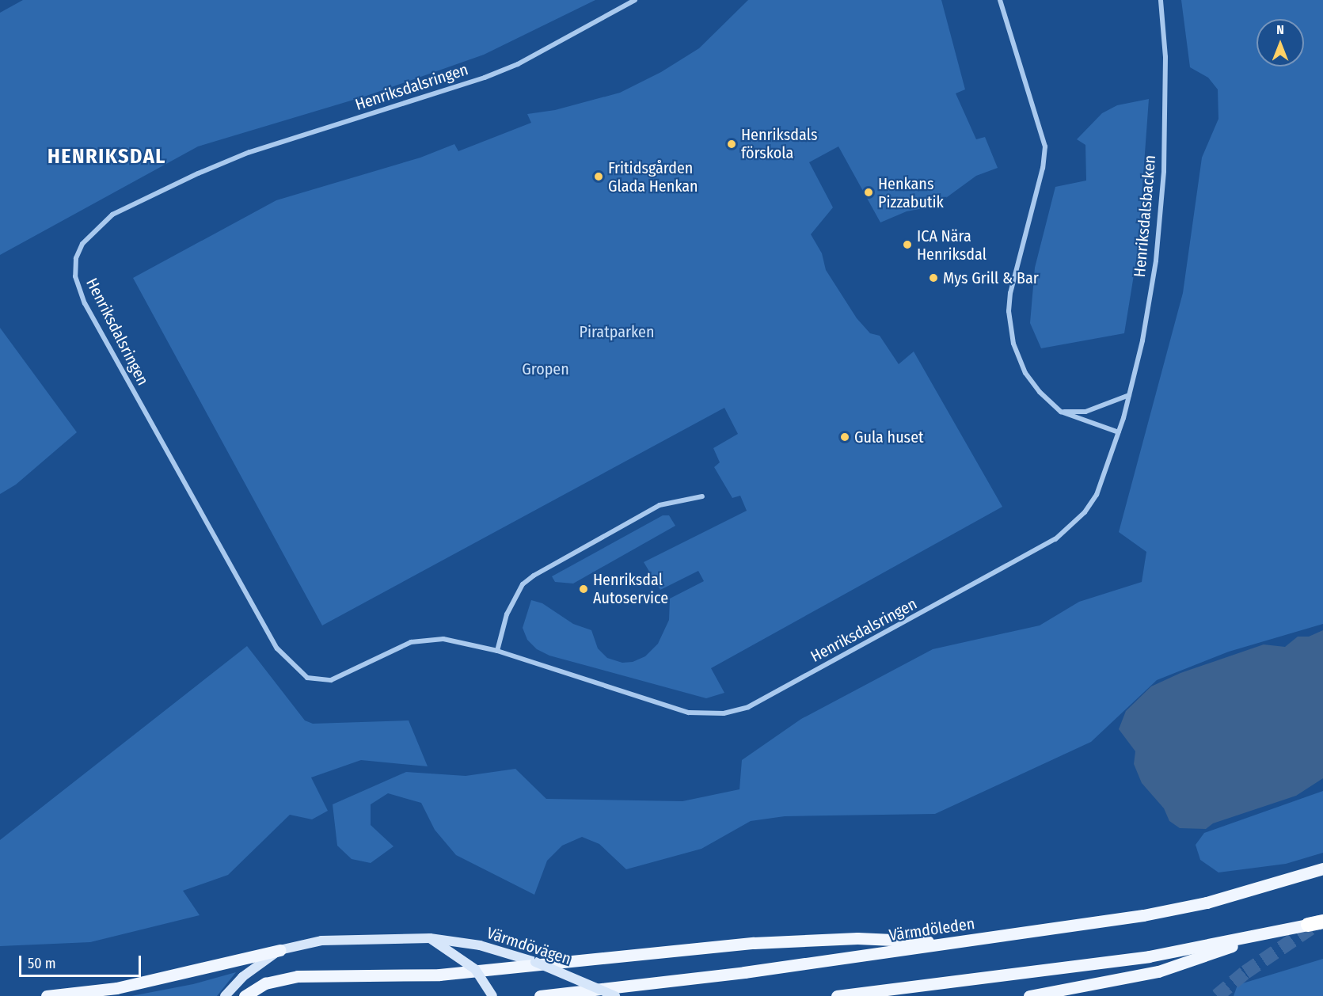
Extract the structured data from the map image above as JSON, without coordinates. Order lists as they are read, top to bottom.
{
  "streets": {
    "main road": ["Värmdöleden", "Värmdövägen"],
    "street": ["Henriksdalsringen", "Henriksdalsbacken"]
  },
  "crossings": [
    ["Henriksdalsringen", "Henriksdalsbacken"]
  ],
  "districts": ["HENRIKSDAL"],
  "parks": ["Piratparken", "Gropen"],
  "places": [
    "Henriksdals förskola",
    "Fritidsgården Glada Henkan",
    "Henkans Pizzabutik",
    "ICA Nära Henriksdal",
    "Mys Grill & Bar",
    "Gula huset",
    "Henriksdal Autoservice"
  ],
  "scale_bar": "50 m",
  "north": "top"
}
